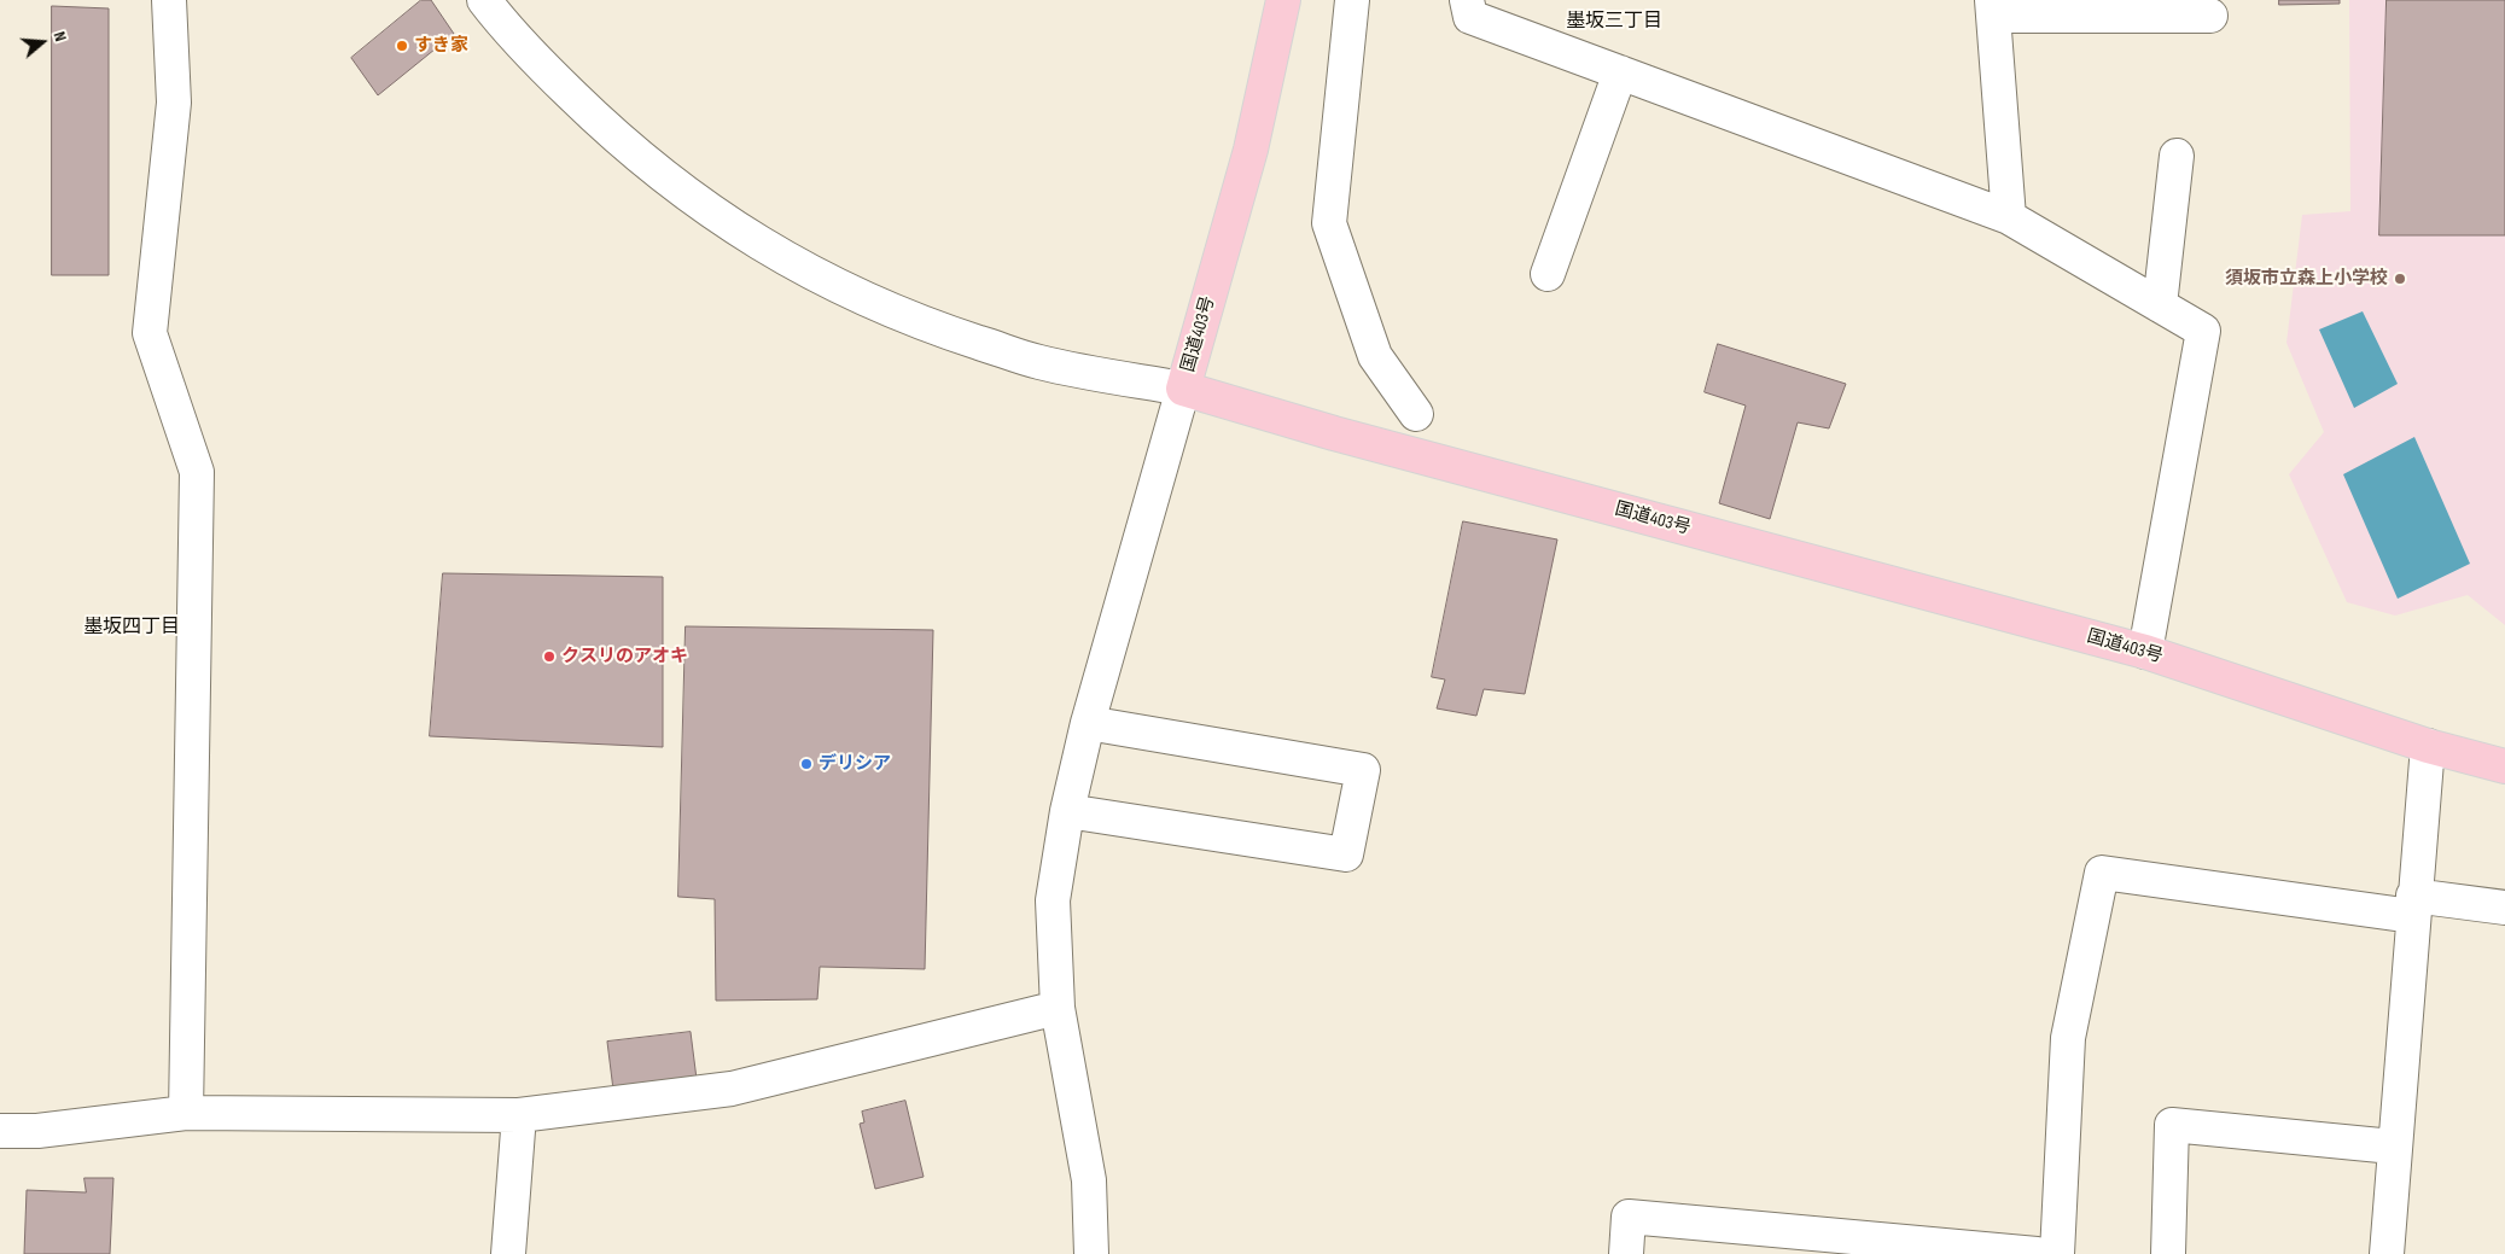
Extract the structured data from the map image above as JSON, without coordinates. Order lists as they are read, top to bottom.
{
  "streets": {
    "highway": ["国道403号"]
  },
  "districts": ["墨坂三丁目", "墨坂四丁目"],
  "places": [
    "すき家",
    "須坂市立森上小学校",
    "クスリのアオキ",
    "デリシア"
  ],
  "north": "right"
}
